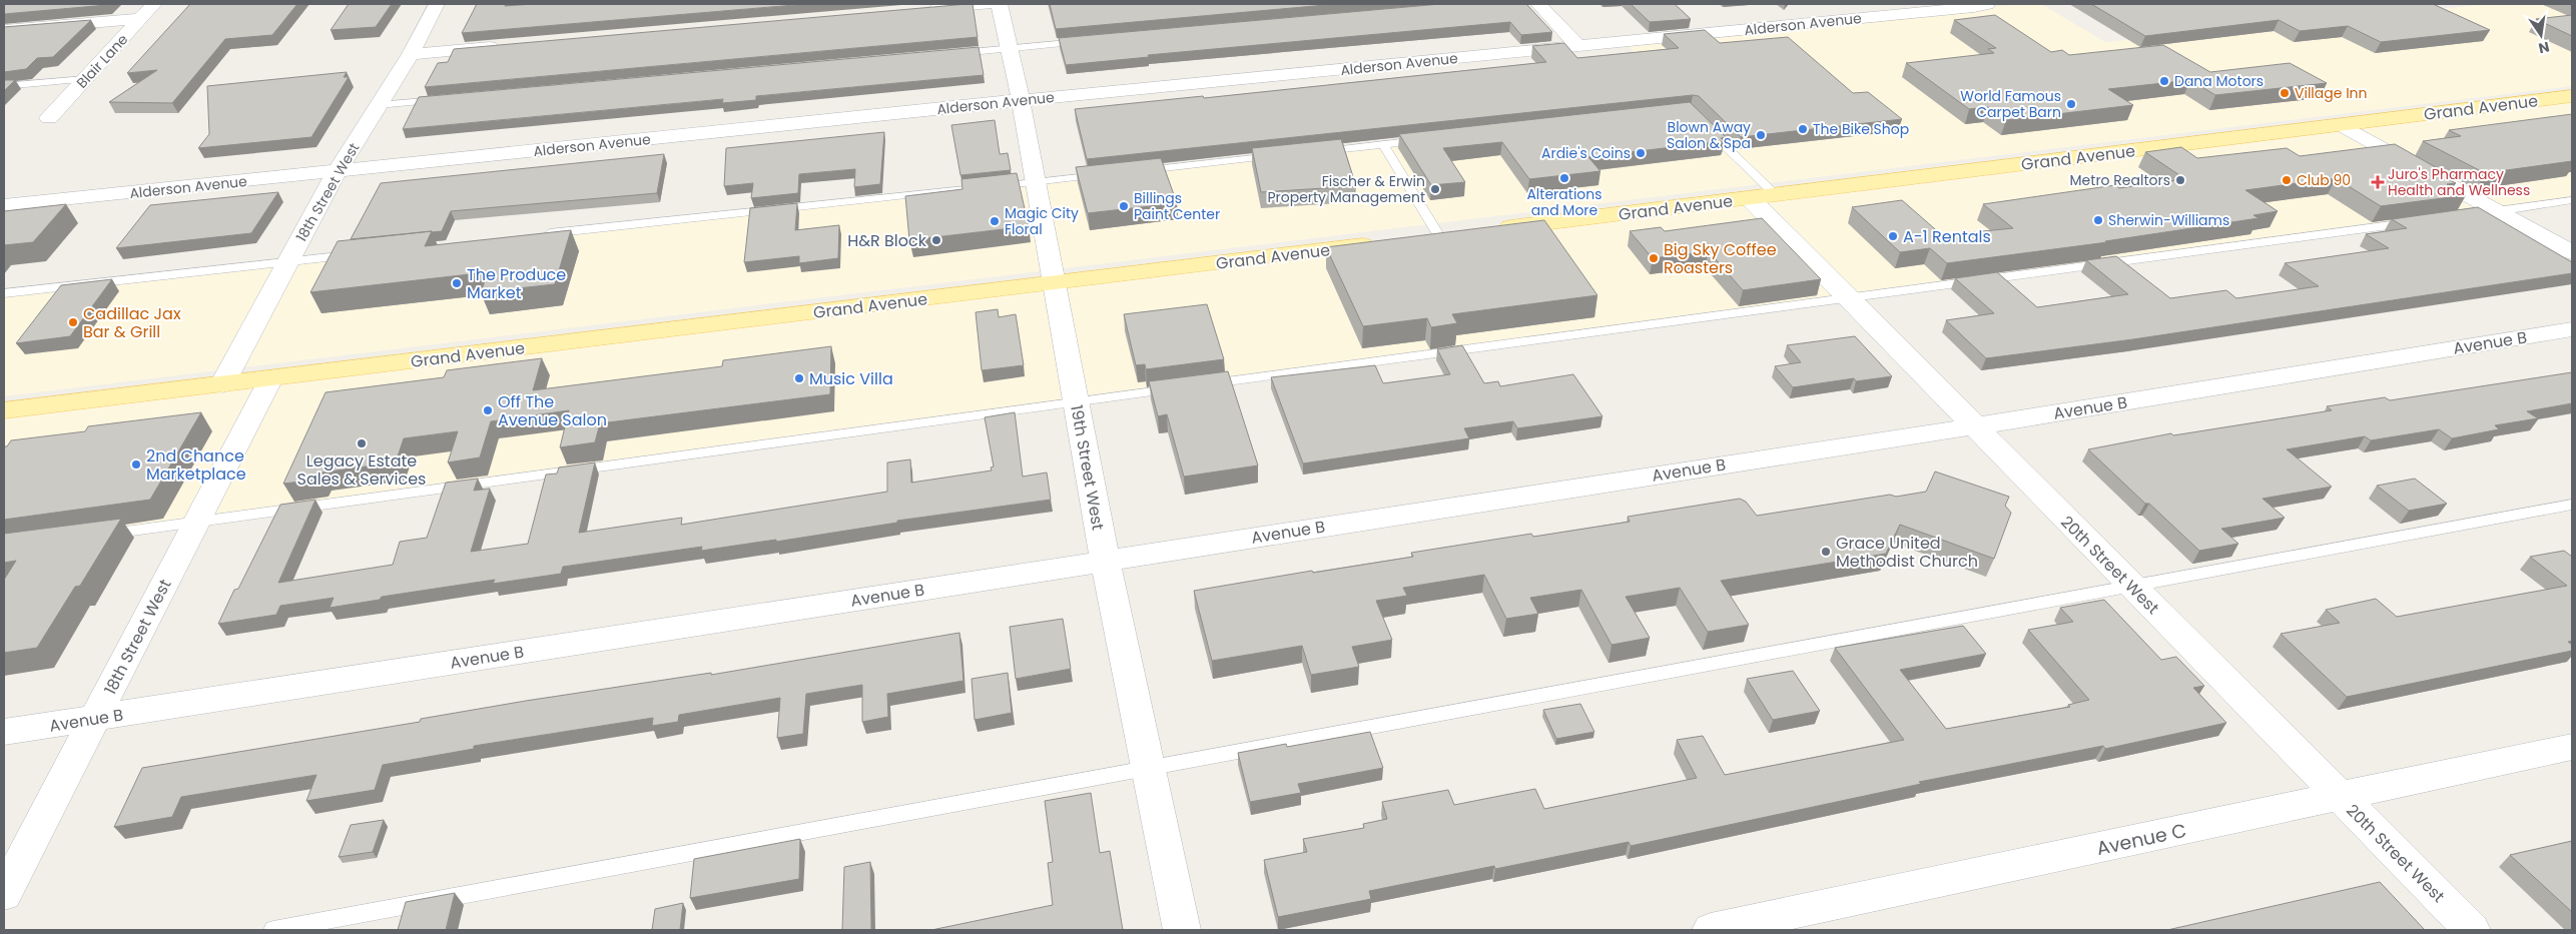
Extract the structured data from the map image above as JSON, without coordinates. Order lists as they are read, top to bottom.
{
  "streets": {
    "main road": ["Grand Avenue"],
    "street": [
      "Alderson Avenue",
      "Blair Lane",
      "18th Street West",
      "Avenue B",
      "19th Street West",
      "20th Street West",
      "Avenue C"
    ]
  },
  "crossings": [
    ["Alderson Avenue", "18th Street West"],
    ["Alderson Avenue", "19th Street West"],
    ["Grand Avenue", "18th Street West"],
    ["Grand Avenue", "19th Street West"],
    ["Grand Avenue", "20th Street West"],
    ["18th Street West", "Avenue B"],
    ["Avenue B", "19th Street West"],
    ["Avenue B", "20th Street West"],
    ["20th Street West", "Avenue C"]
  ],
  "places": {
    "other": [
      "Dana Motors",
      "Village Inn",
      "World Famous Carpet Barn",
      "The Bike Shop",
      "Blown Away Salon & Spa",
      "Ardie's Coins",
      "Alterations and More",
      "Metro Realtors",
      "Club 90",
      "Fischer & Erwin Property Management",
      "Billings Paint Center",
      "Sherwin-Williams",
      "Magic City Floral",
      "A-1 Rentals",
      "H&R Block",
      "Big Sky Coffee Roasters",
      "The Produce Market",
      "Cadillac Jax Bar & Grill",
      "Music Villa",
      "Off The Avenue Salon",
      "Legacy Estate Sales & Services",
      "2nd Chance Marketplace",
      "Grace United Methodist Church"
    ],
    "health": ["Juro's Pharmacy Health and Wellness"]
  },
  "north": "bottom"
}
